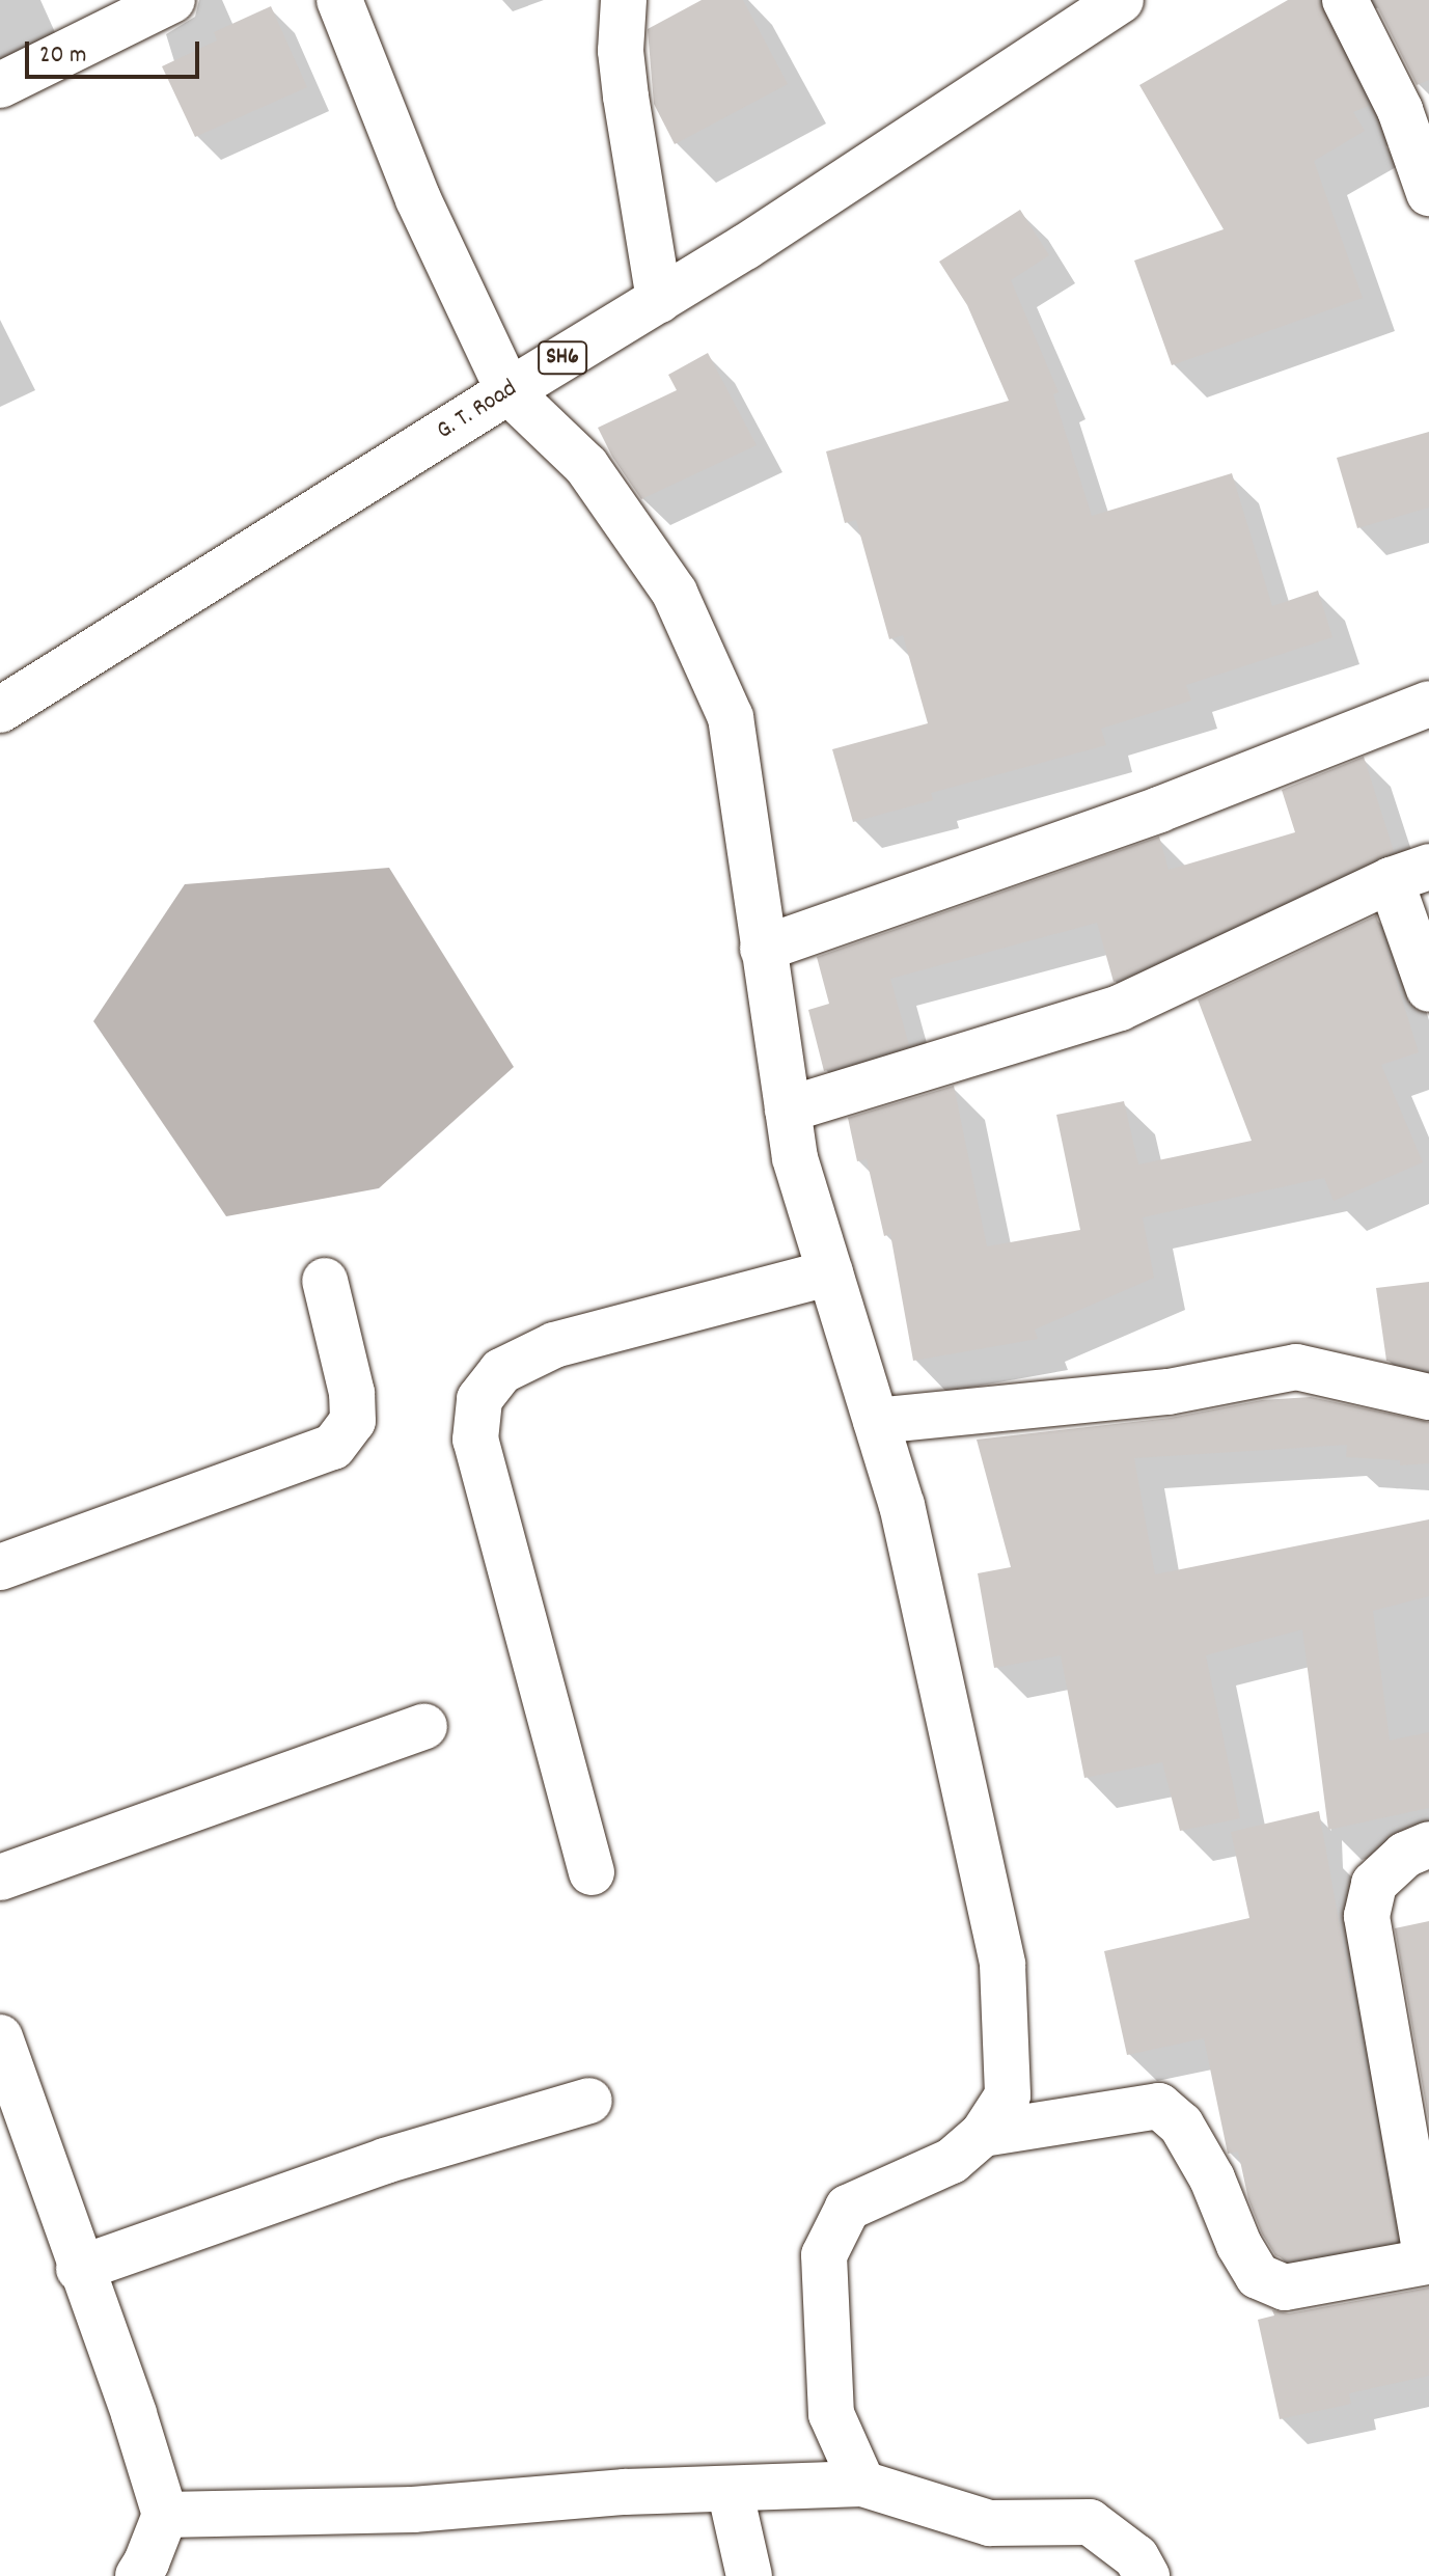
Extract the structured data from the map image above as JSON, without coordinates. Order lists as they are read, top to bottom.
{
  "streets": {
    "street": ["SH6", "G. T. Road"]
  },
  "scale_bar": "20 m"
}
